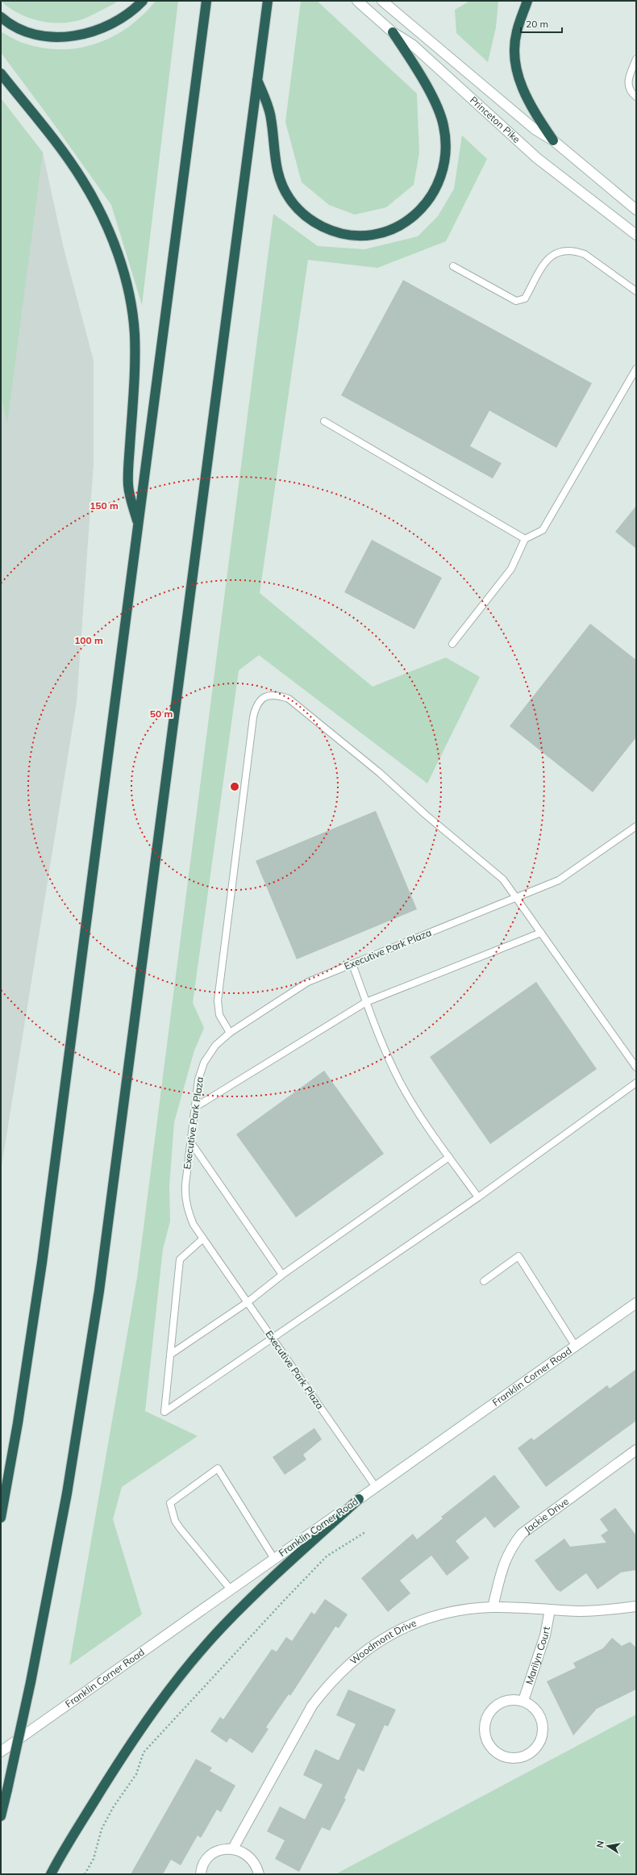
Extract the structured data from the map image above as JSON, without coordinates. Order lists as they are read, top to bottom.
{
  "streets": {
    "street": [
      "Princeton Pike",
      "Franklin Corner Road",
      "Jackie Drive",
      "Woodmont Drive",
      "Marilyn Court"
    ],
    "lane": ["Executive Park Plaza"]
  },
  "crossings": [
    ["Executive Park Plaza", "Franklin Corner Road"],
    ["Jackie Drive", "Woodmont Drive"],
    ["Woodmont Drive", "Marilyn Court"]
  ],
  "scale_bar": "20 m",
  "north": "left",
  "rings": ["150 m", "100 m", "50 m"]
}
